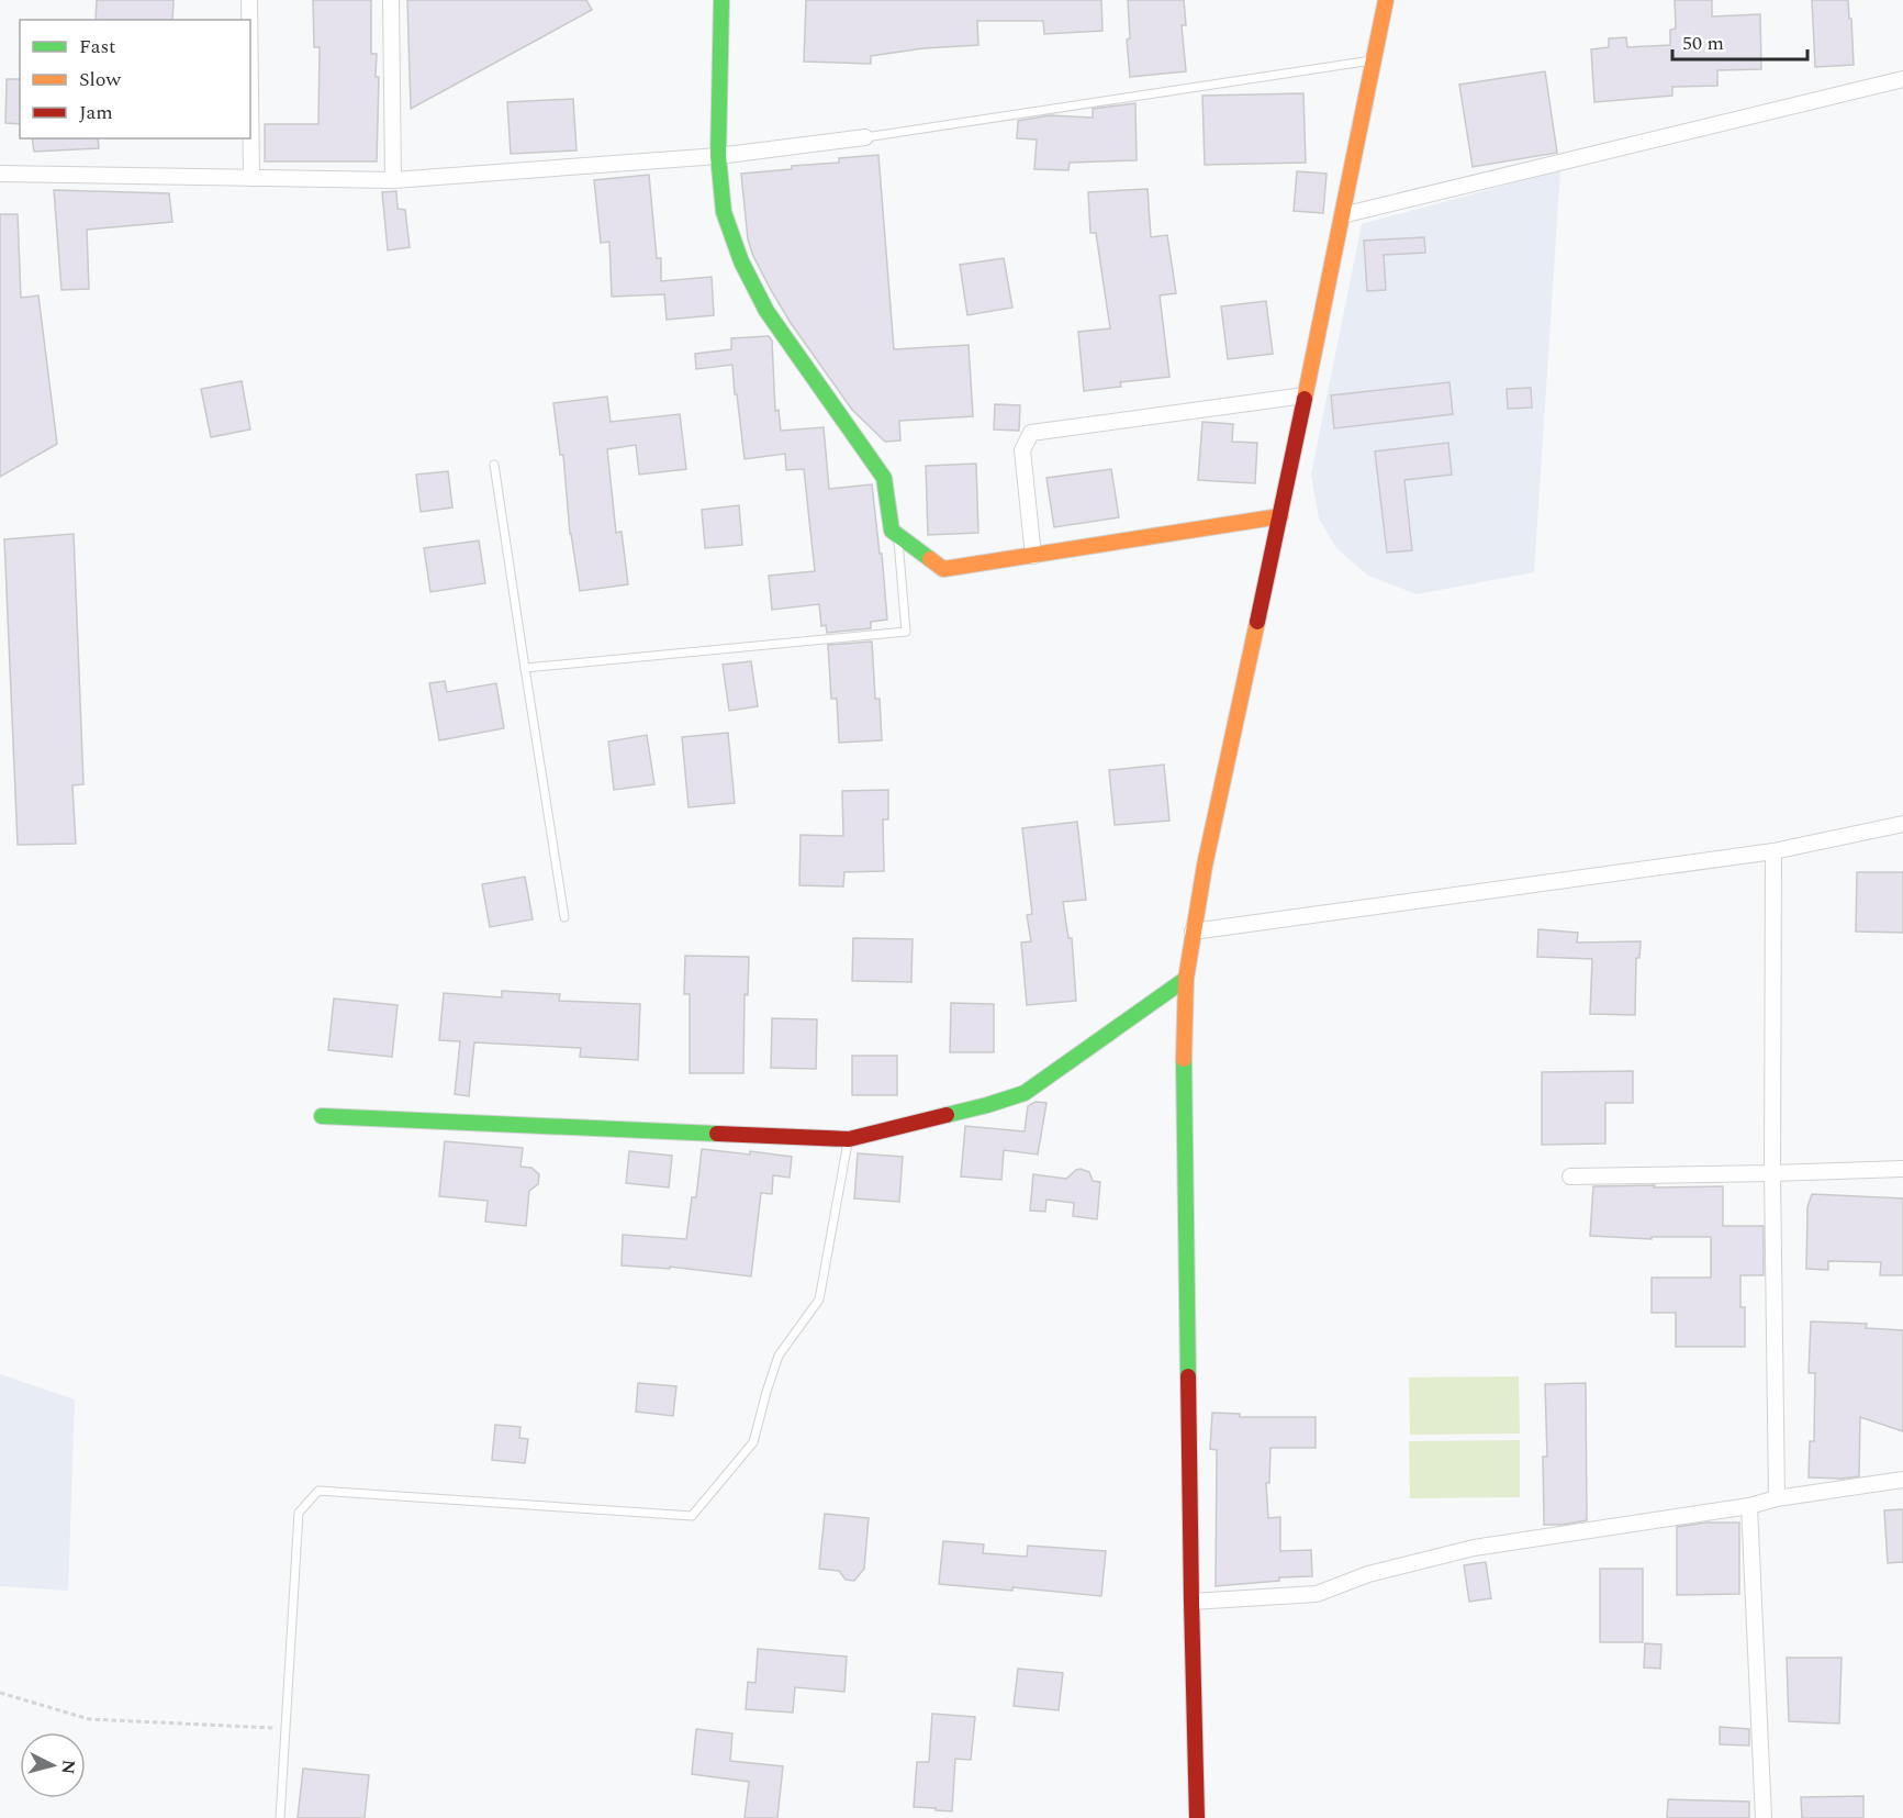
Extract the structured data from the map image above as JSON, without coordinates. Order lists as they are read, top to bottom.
{
  "legend": ["Fast", "Slow", "Jam"],
  "scale_bar": "50 m",
  "north": "right"
}
